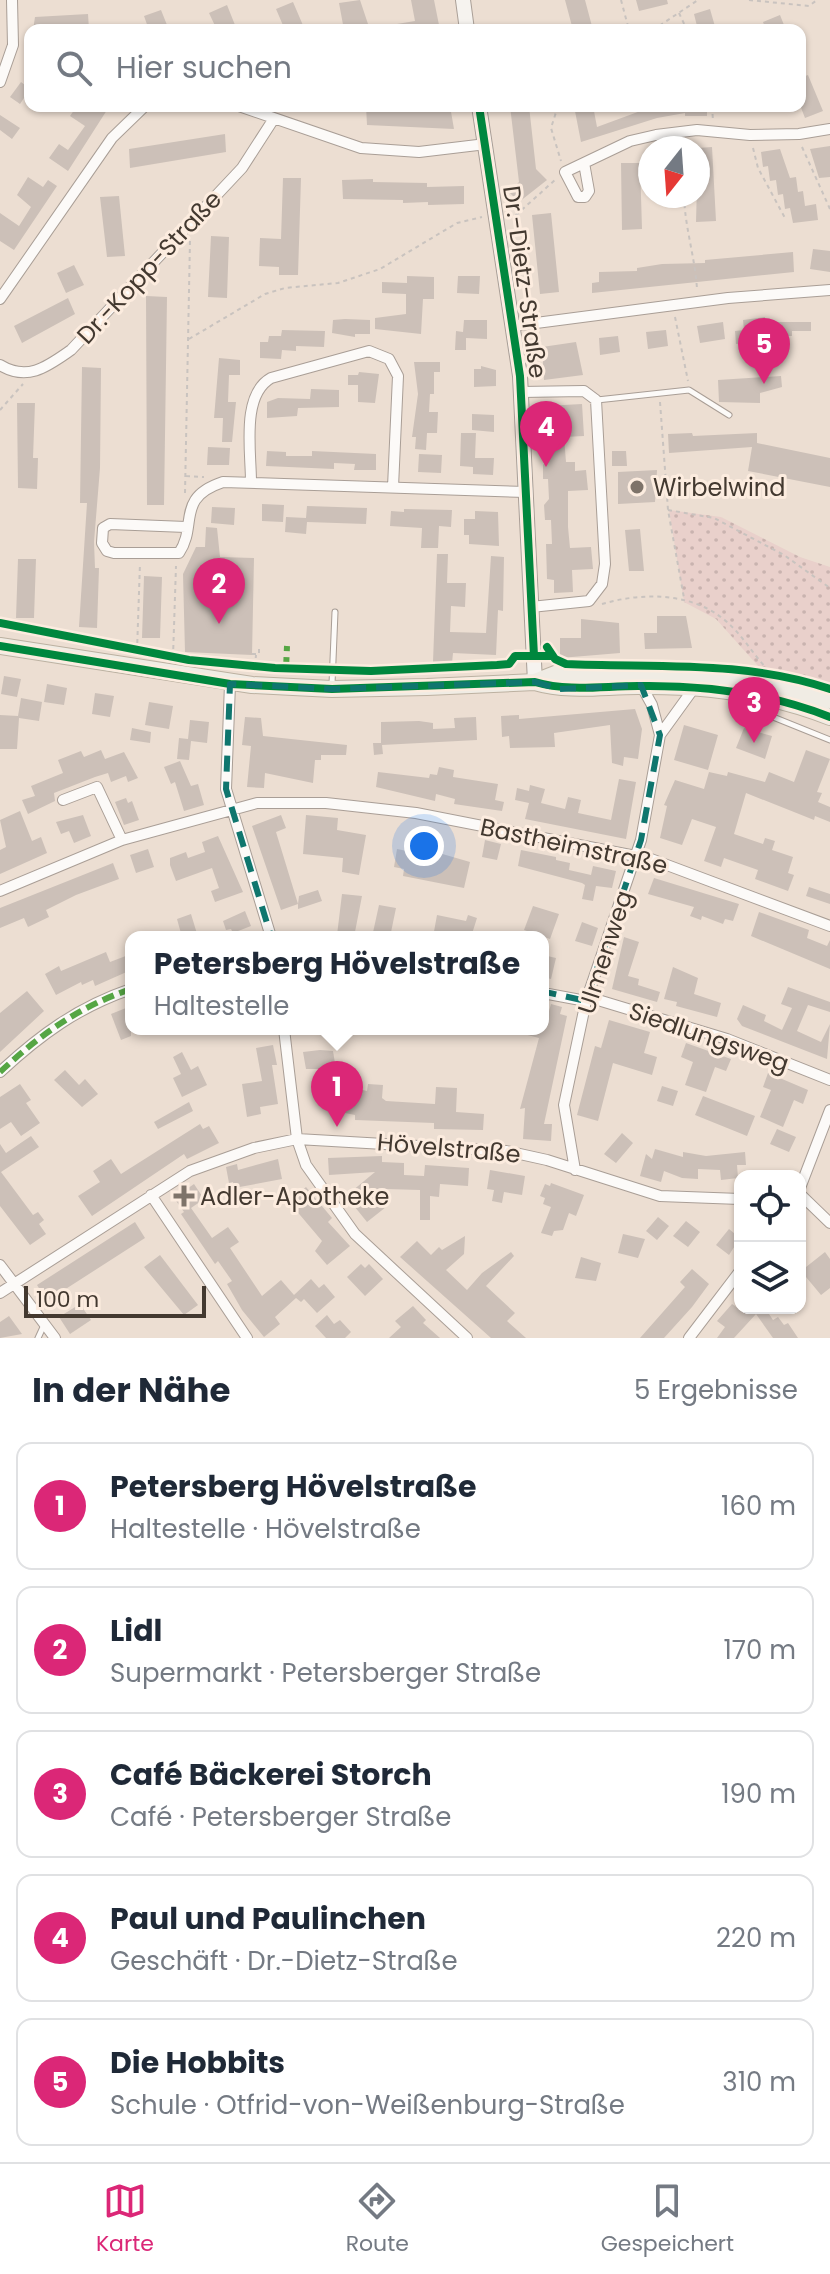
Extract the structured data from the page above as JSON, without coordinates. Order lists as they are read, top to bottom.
{
  "streets": {
    "main road": ["Dr.-Dietz-Straße"],
    "street": [
      "Dr.-Kopp-Straße",
      "Bastheimstraße",
      "Ulmenweg",
      "Siedlungsweg",
      "Hövelstraße"
    ]
  },
  "crossings": [
    ["Bastheimstraße", "Ulmenweg"],
    ["Ulmenweg", "Siedlungsweg"],
    ["Ulmenweg", "Hövelstraße"]
  ],
  "places": {
    "other": ["Wirbelwind"],
    "health": ["Adler-Apotheke"]
  },
  "scale_bar": "100 m",
  "north": "bottom",
  "page": {
    "search": "Hier suchen",
    "pins": [
      "5",
      "4",
      "2",
      "3",
      "1"
    ],
    "popup": ["Petersberg Hövelstraße", "Haltestelle"],
    "scale": "100 m",
    "heading": ["In der Nähe", "5 Ergebnisse"],
    "list": [
      {
        "mark": "1",
        "name": "Petersberg Hövelstraße",
        "note": "Haltestelle · Hövelstraße",
        "value": "160 m"
      },
      {
        "mark": "2",
        "name": "Lidl",
        "note": "Supermarkt · Petersberger Straße",
        "value": "170 m"
      },
      {
        "mark": "3",
        "name": "Café Bäckerei Storch",
        "note": "Café · Petersberger Straße",
        "value": "190 m"
      },
      {
        "mark": "4",
        "name": "Paul und Paulinchen",
        "note": "Geschäft · Dr.-Dietz-Straße",
        "value": "220 m"
      },
      {
        "mark": "5",
        "name": "Die Hobbits",
        "note": "Schule · Otfrid-von-Weißenburg-Straße",
        "value": "310 m"
      }
    ],
    "nav": ["Karte", "Route", "Gespeichert"]
  }
}
